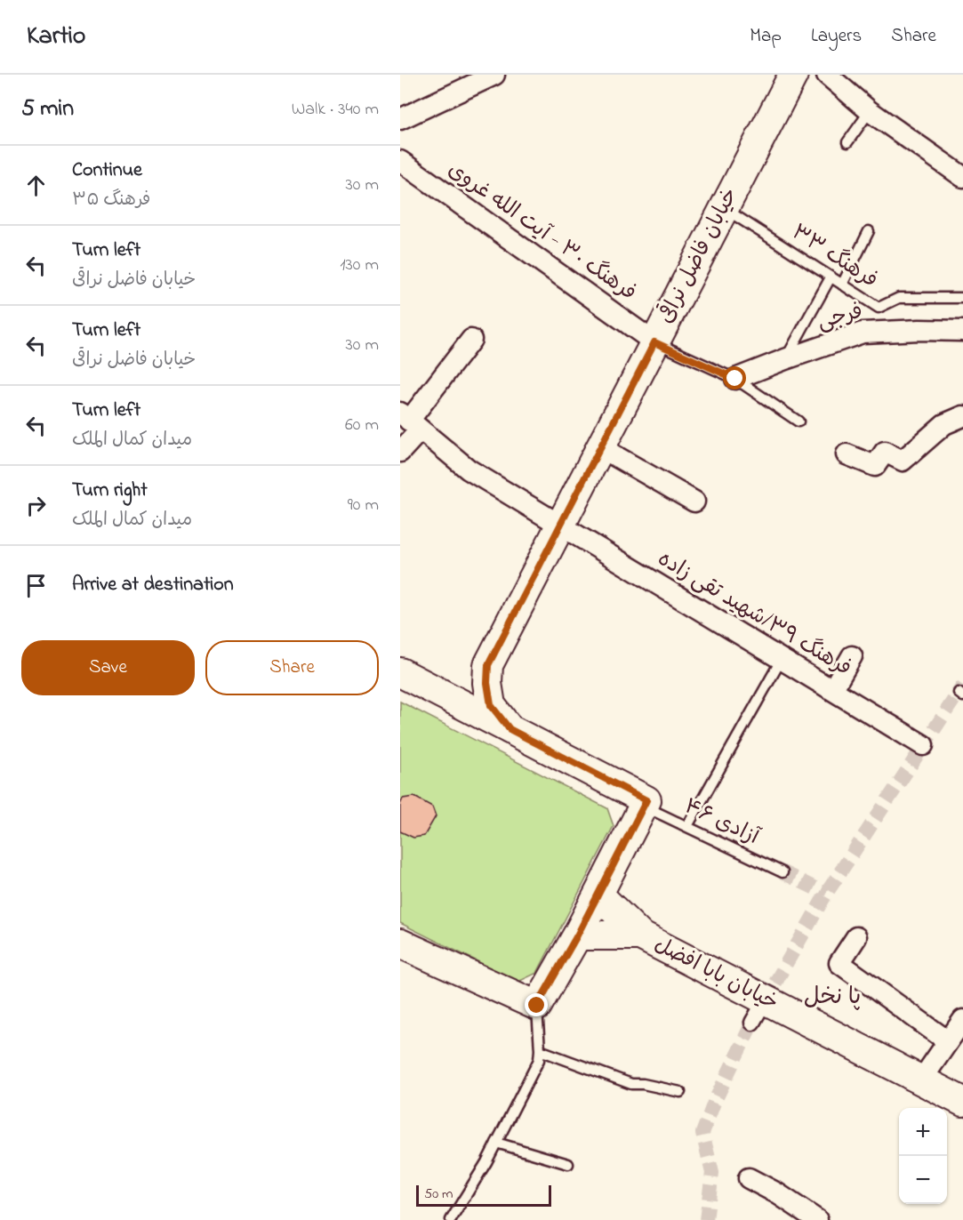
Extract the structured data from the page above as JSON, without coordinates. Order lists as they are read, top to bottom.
{
  "streets": {
    "main road": ["خیابان فاضل نراقی", "خیابان بابا افضل"],
    "street": ["فرهنگ ۳۰ - آیت الله غروی", "فرجی", "فرهنگ ۳۹/شهید تقی زاده"],
    "lane": ["فرهنگ ۳۳", "آزادی ۴۶"]
  },
  "crossings": [
    ["فرهنگ ۳۰ - آیت الله غروی", "خیابان فاضل نراقی"],
    ["خیابان فاضل نراقی", "فرهنگ ۳۳"],
    ["خیابان فاضل نراقی", "فرهنگ ۳۹/شهید تقی زاده"]
  ],
  "districts": ["پا نخل"],
  "scale_bar": "50 m",
  "page": {
    "header": "Kartio",
    "nav": ["Map", "Layers", "Share"],
    "heading": ["5 min", "Walk · 340 m"],
    "list": [
      ["Continue", "فرهنگ ۳۵", "30 m"],
      ["Turn left", "خیابان فاضل نراقی", "130 m"],
      ["Turn left", "خیابان فاضل نراقی", "30 m"],
      ["Turn left", "میدان کمال الملک", "60 m"],
      ["Turn right", "میدان کمال الملک", "90 m"],
      "Arrive at destination"
    ],
    "buttons": ["Save", "Share"],
    "map_buttons": ["+", "−"],
    "scale": "50 m"
  }
}
